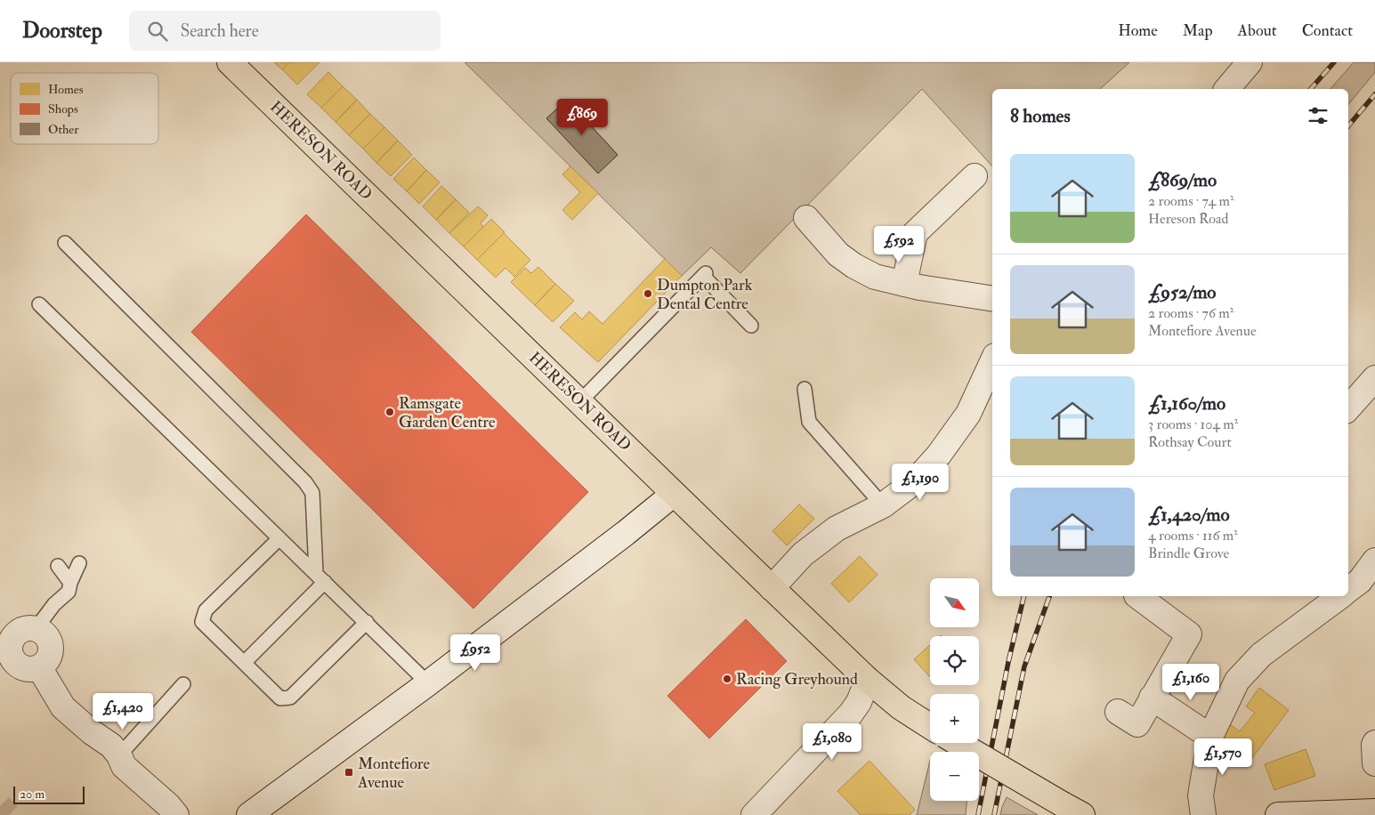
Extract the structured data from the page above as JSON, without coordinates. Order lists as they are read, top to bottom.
{
  "streets": {
    "main road": ["HERESON ROAD"]
  },
  "places": {
    "other": ["Dumpton Park Dental Centre", "Ramsgate Garden Centre", "Racing Greyhound"],
    "transit": ["Montefiore Avenue"]
  },
  "legend": ["Homes", "Shops", "Other"],
  "scale_bar": "20 m",
  "north": "bottom right",
  "page": {
    "header": "Doorstep",
    "search": "Search here",
    "nav": [
      "Home",
      "Map",
      "About",
      "Contact"
    ],
    "heading": "8 homes",
    "price": [
      "£869",
      "£592",
      "£1,190",
      "£952",
      "£1,160",
      "£1,420",
      "£1,080",
      "£1,570"
    ],
    "list": [
      {
        "name": "£869/mo",
        "note": "2 rooms · 74 m² · Hereson Road"
      },
      {
        "name": "£952/mo",
        "note": "2 rooms · 76 m² · Montefiore Avenue"
      },
      {
        "name": "£1,160/mo",
        "note": "3 rooms · 104 m² · Rothsay Court"
      },
      {
        "name": "£1,420/mo",
        "note": "4 rooms · 116 m² · Brindle Grove"
      }
    ],
    "map_buttons": ["+", "−"],
    "scale": "20 m"
  }
}
